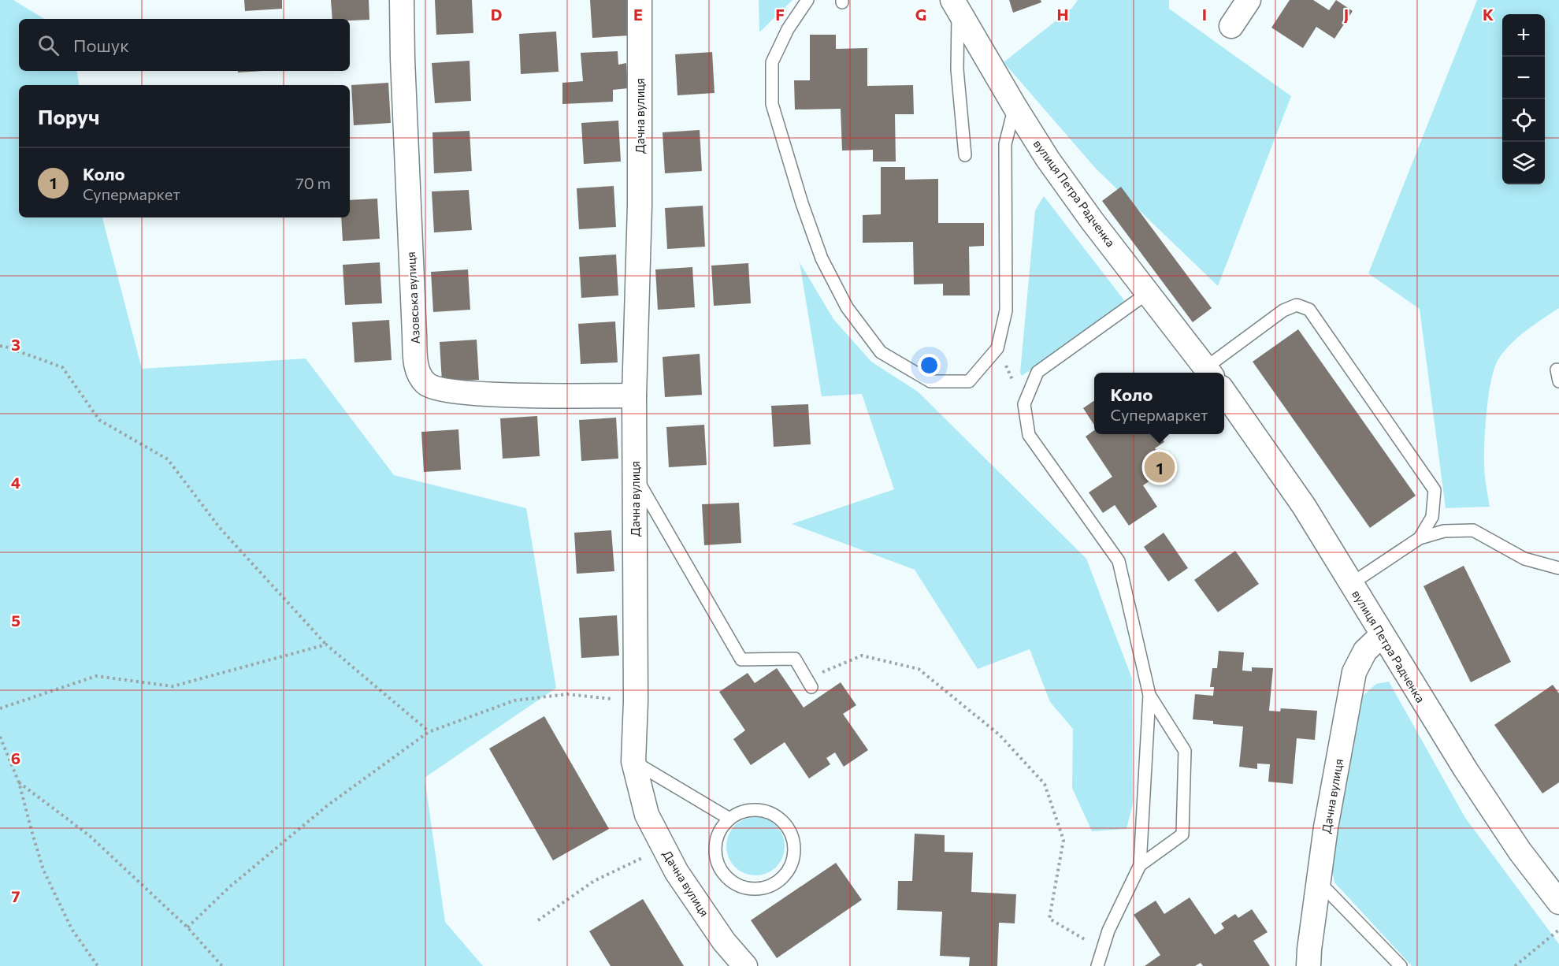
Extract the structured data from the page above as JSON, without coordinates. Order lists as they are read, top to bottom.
{
  "streets": {
    "street": ["Дачна вулиця", "вулиця Петра Радченка", "Азовська вулиця"]
  },
  "crossings": [
    ["Дачна вулиця", "вулиця Петра Радченка"],
    ["Дачна вулиця", "Азовська вулиця"]
  ],
  "page": {
    "map_buttons": ["+", "−"],
    "search": "Пошук",
    "heading": "Поруч",
    "list": [
      {
        "mark": "1",
        "name": "Коло",
        "note": "Супермаркет",
        "value": "70 m"
      }
    ],
    "popup": ["Коло", "Супермаркет"],
    "pins": "1"
  },
  "grid": {
    "columns": [
      "D",
      "E",
      "F",
      "G",
      "H",
      "I",
      "J",
      "K"
    ],
    "rows": [
      "3",
      "4",
      "5",
      "6",
      "7"
    ]
  }
}
